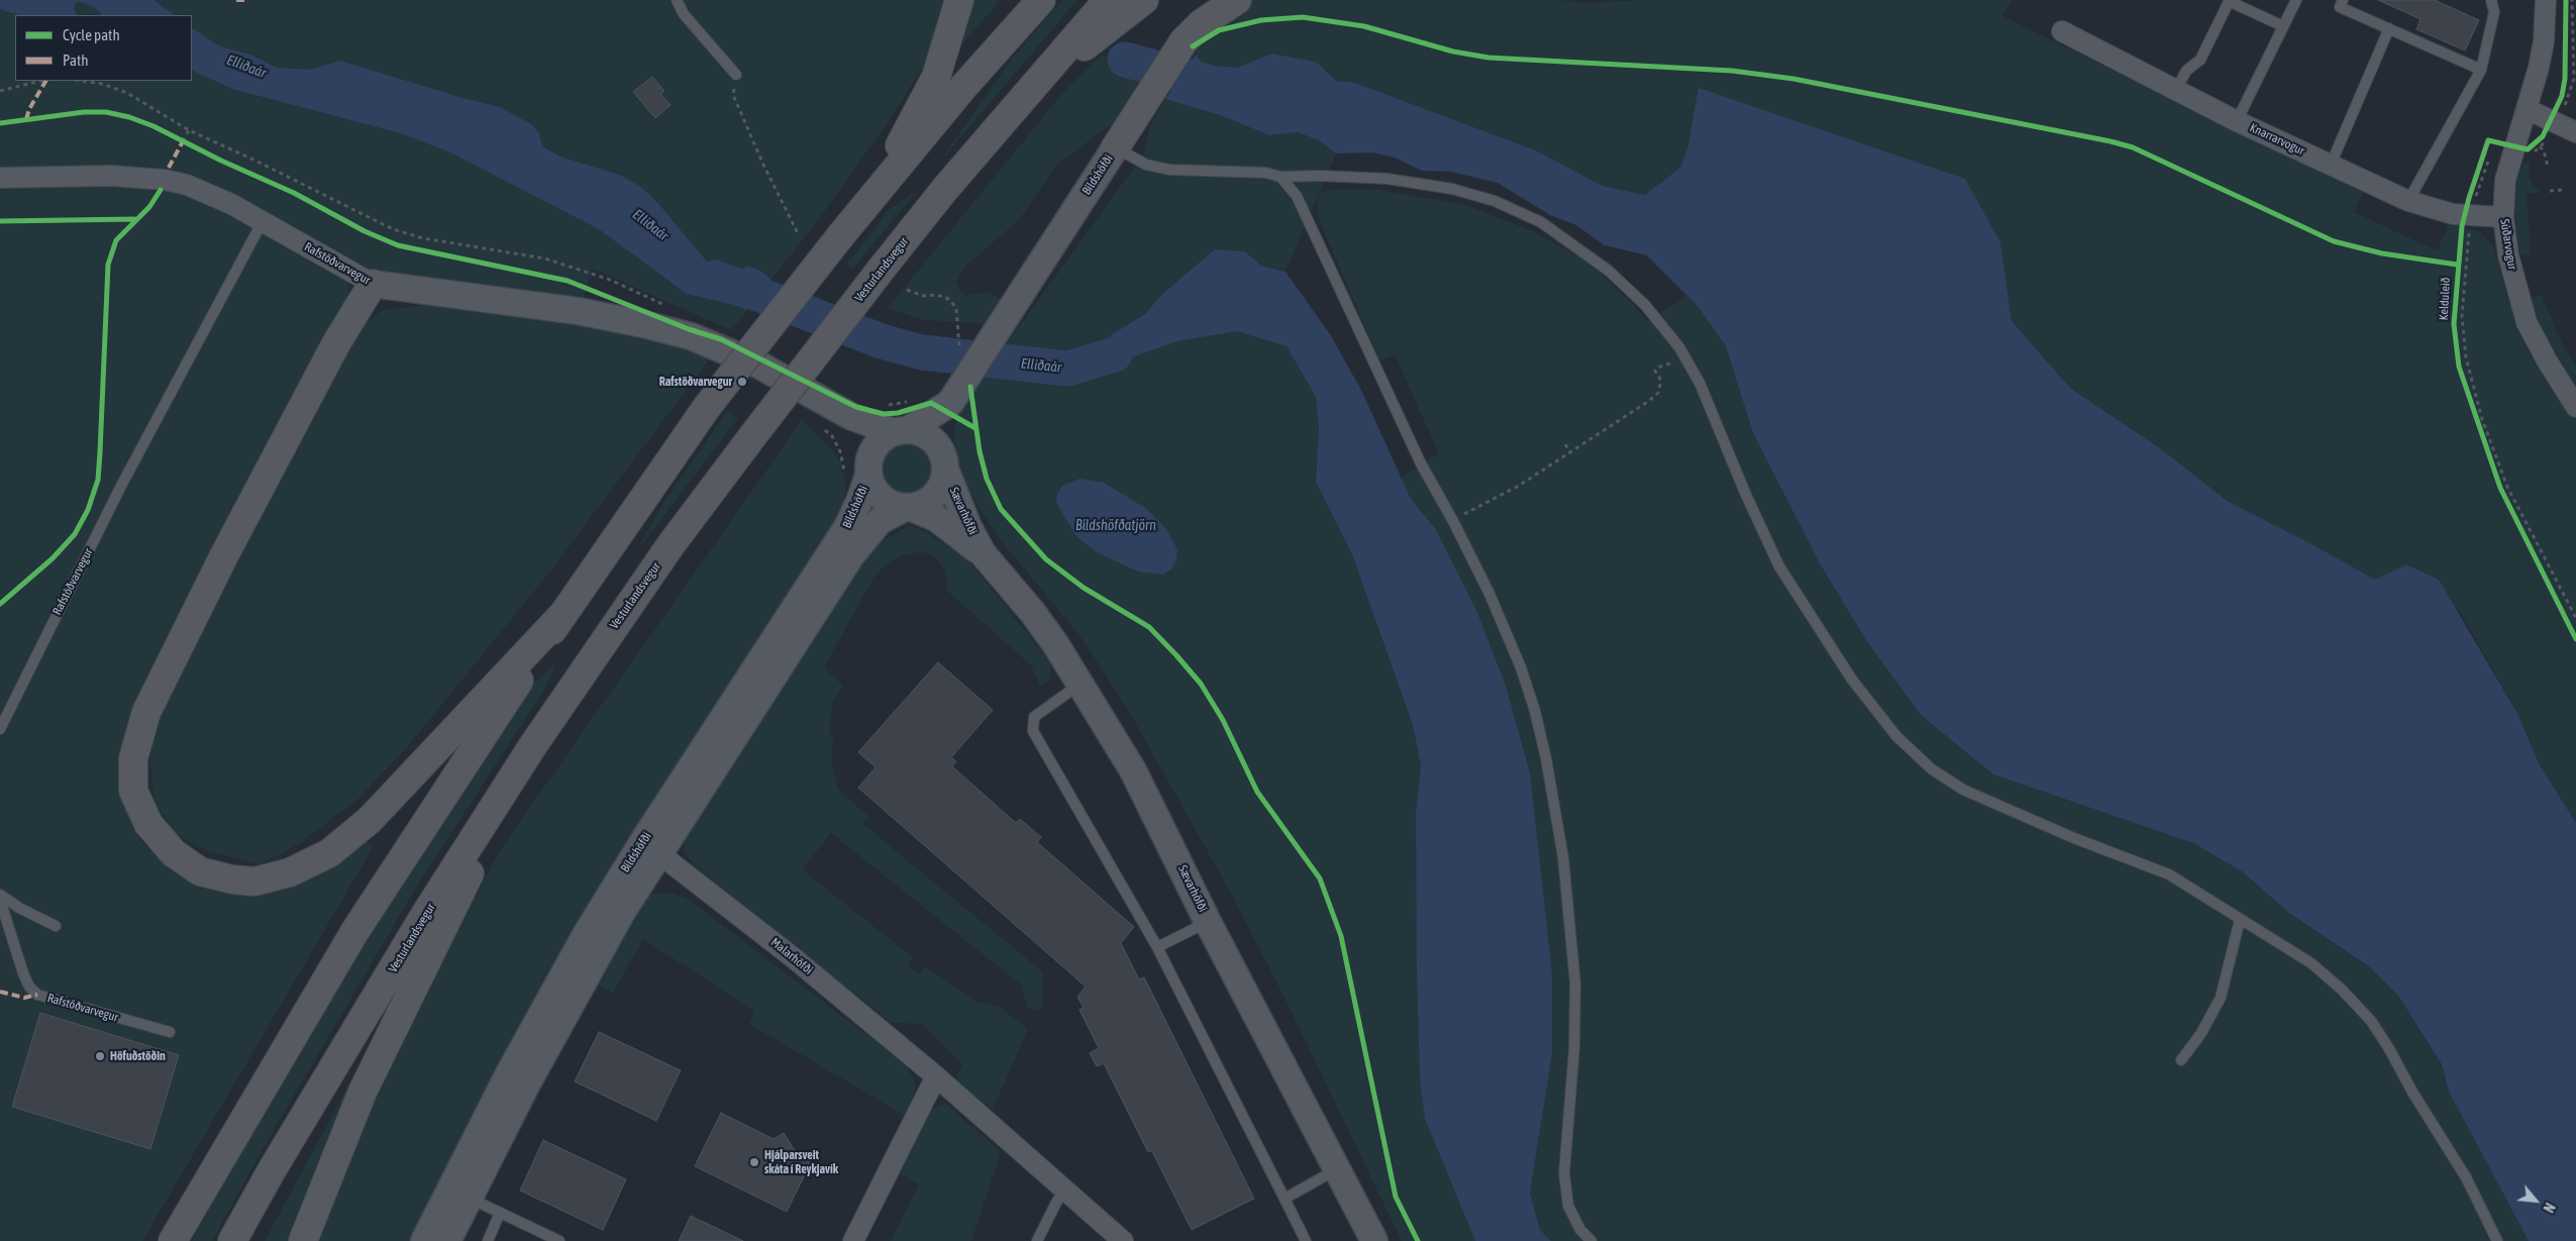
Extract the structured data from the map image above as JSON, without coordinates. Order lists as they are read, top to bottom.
{
  "streets": {
    "highway": ["Vesturlandsvegur"],
    "street": [
      "Knarrarvogur",
      "Bíldshöfði",
      "Súðarvogur",
      "Rafstöðvarvegur",
      "Sævarhöfði",
      "Malarhöfði"
    ],
    "cycle path": ["Kelduleið"]
  },
  "crossings": [
    ["Knarrarvogur", "Súðarvogur"],
    ["Knarrarvogur", "Kelduleið"],
    ["Bíldshöfði", "Rafstöðvarvegur"],
    ["Bíldshöfði", "Sævarhöfði"],
    ["Bíldshöfði", "Malarhöfði"],
    ["Rafstöðvarvegur", "Sævarhöfði"]
  ],
  "water": ["Elliðaár", "Bíldshöfðatjörn"],
  "places": ["Rafstöðvarvegur", "Höfuðstöðin", "Hjálparsveit skáta í Reykjavík"],
  "legend": ["Cycle path", "Path"],
  "north": "bottom right"
}
